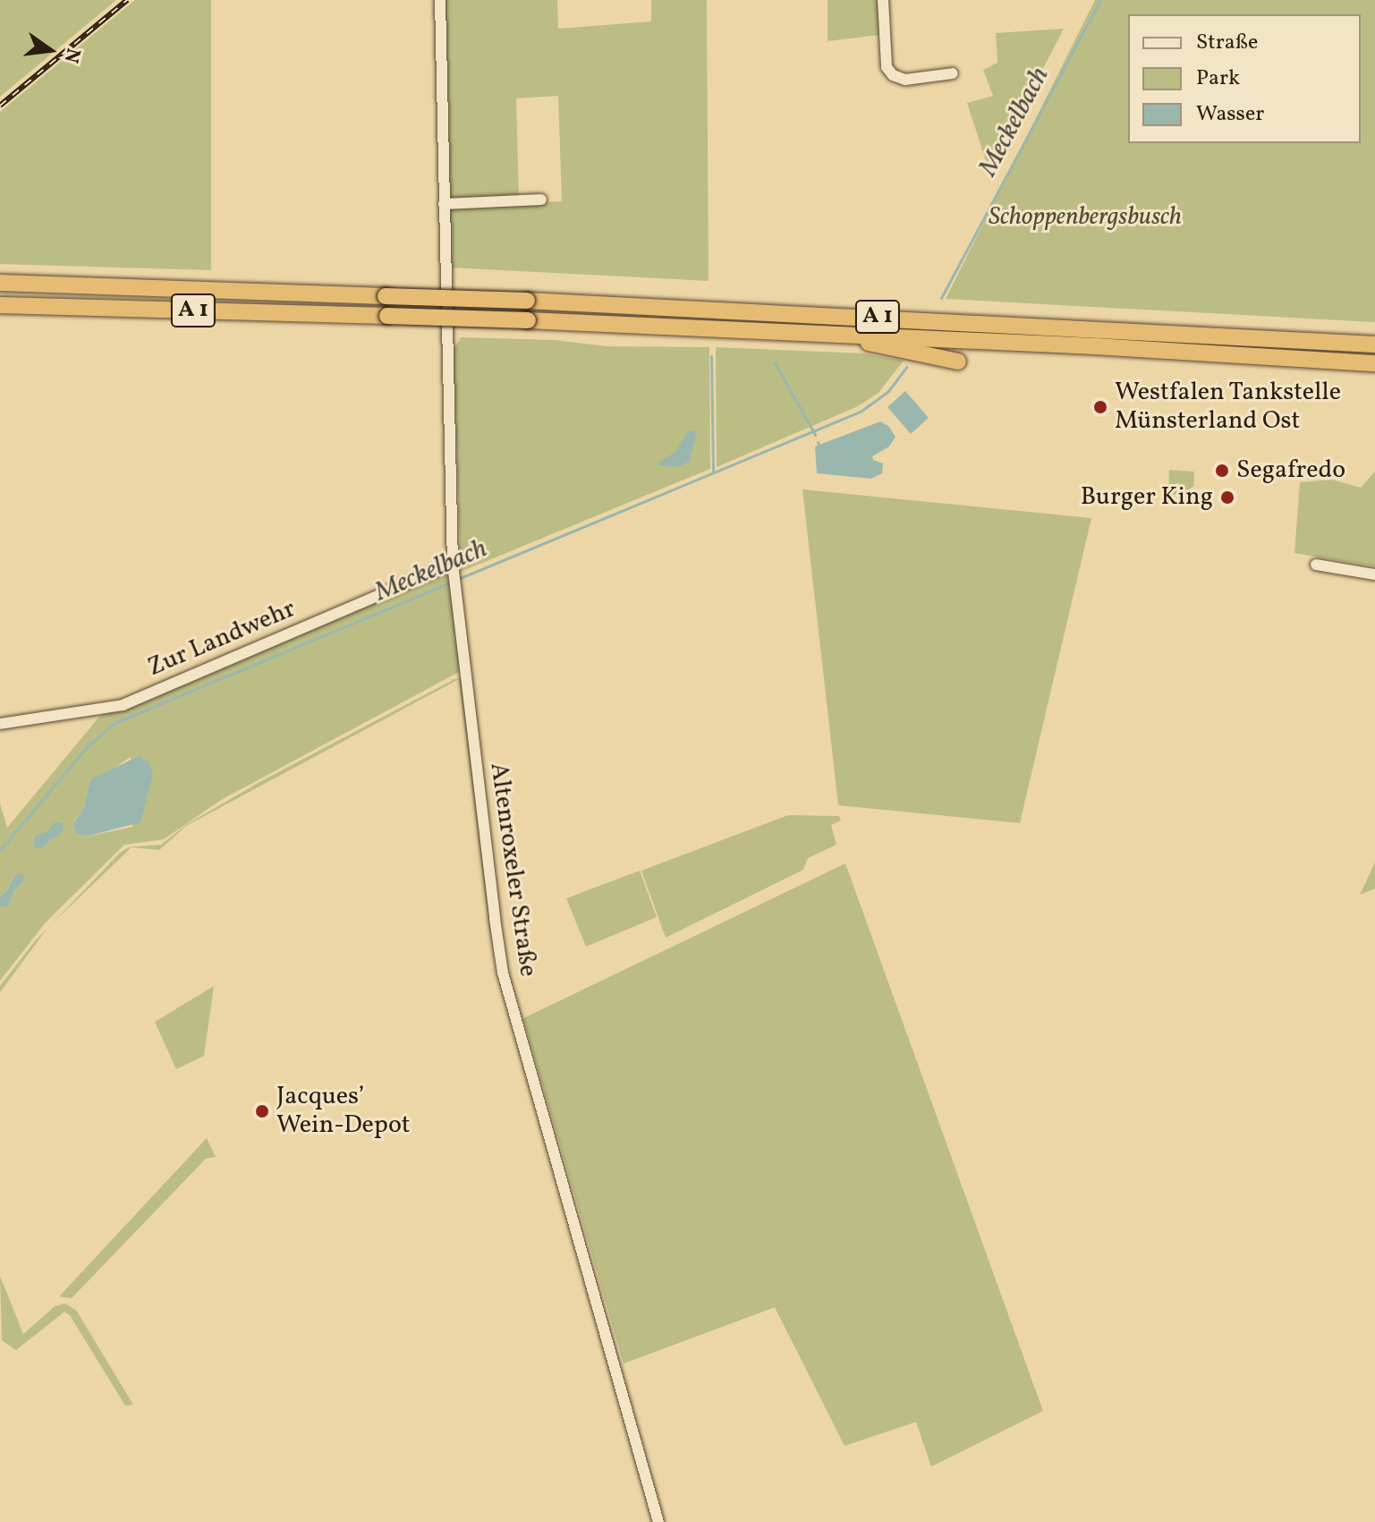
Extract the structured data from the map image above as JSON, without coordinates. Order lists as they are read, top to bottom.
{
  "streets": {
    "highway": ["A 1"],
    "street": ["Zur Landwehr", "Altenroxeler Straße"]
  },
  "crossings": [
    ["Zur Landwehr", "Altenroxeler Straße"]
  ],
  "water": ["Meckelbach"],
  "parks": ["Schoppenbergsbusch"],
  "places": [
    "Westfalen Tankstelle Münsterland Ost",
    "Segafredo",
    "Burger King",
    "Jacques’ Wein-Depot"
  ],
  "legend": ["Straße", "Park", "Wasser"],
  "north": "right"
}
